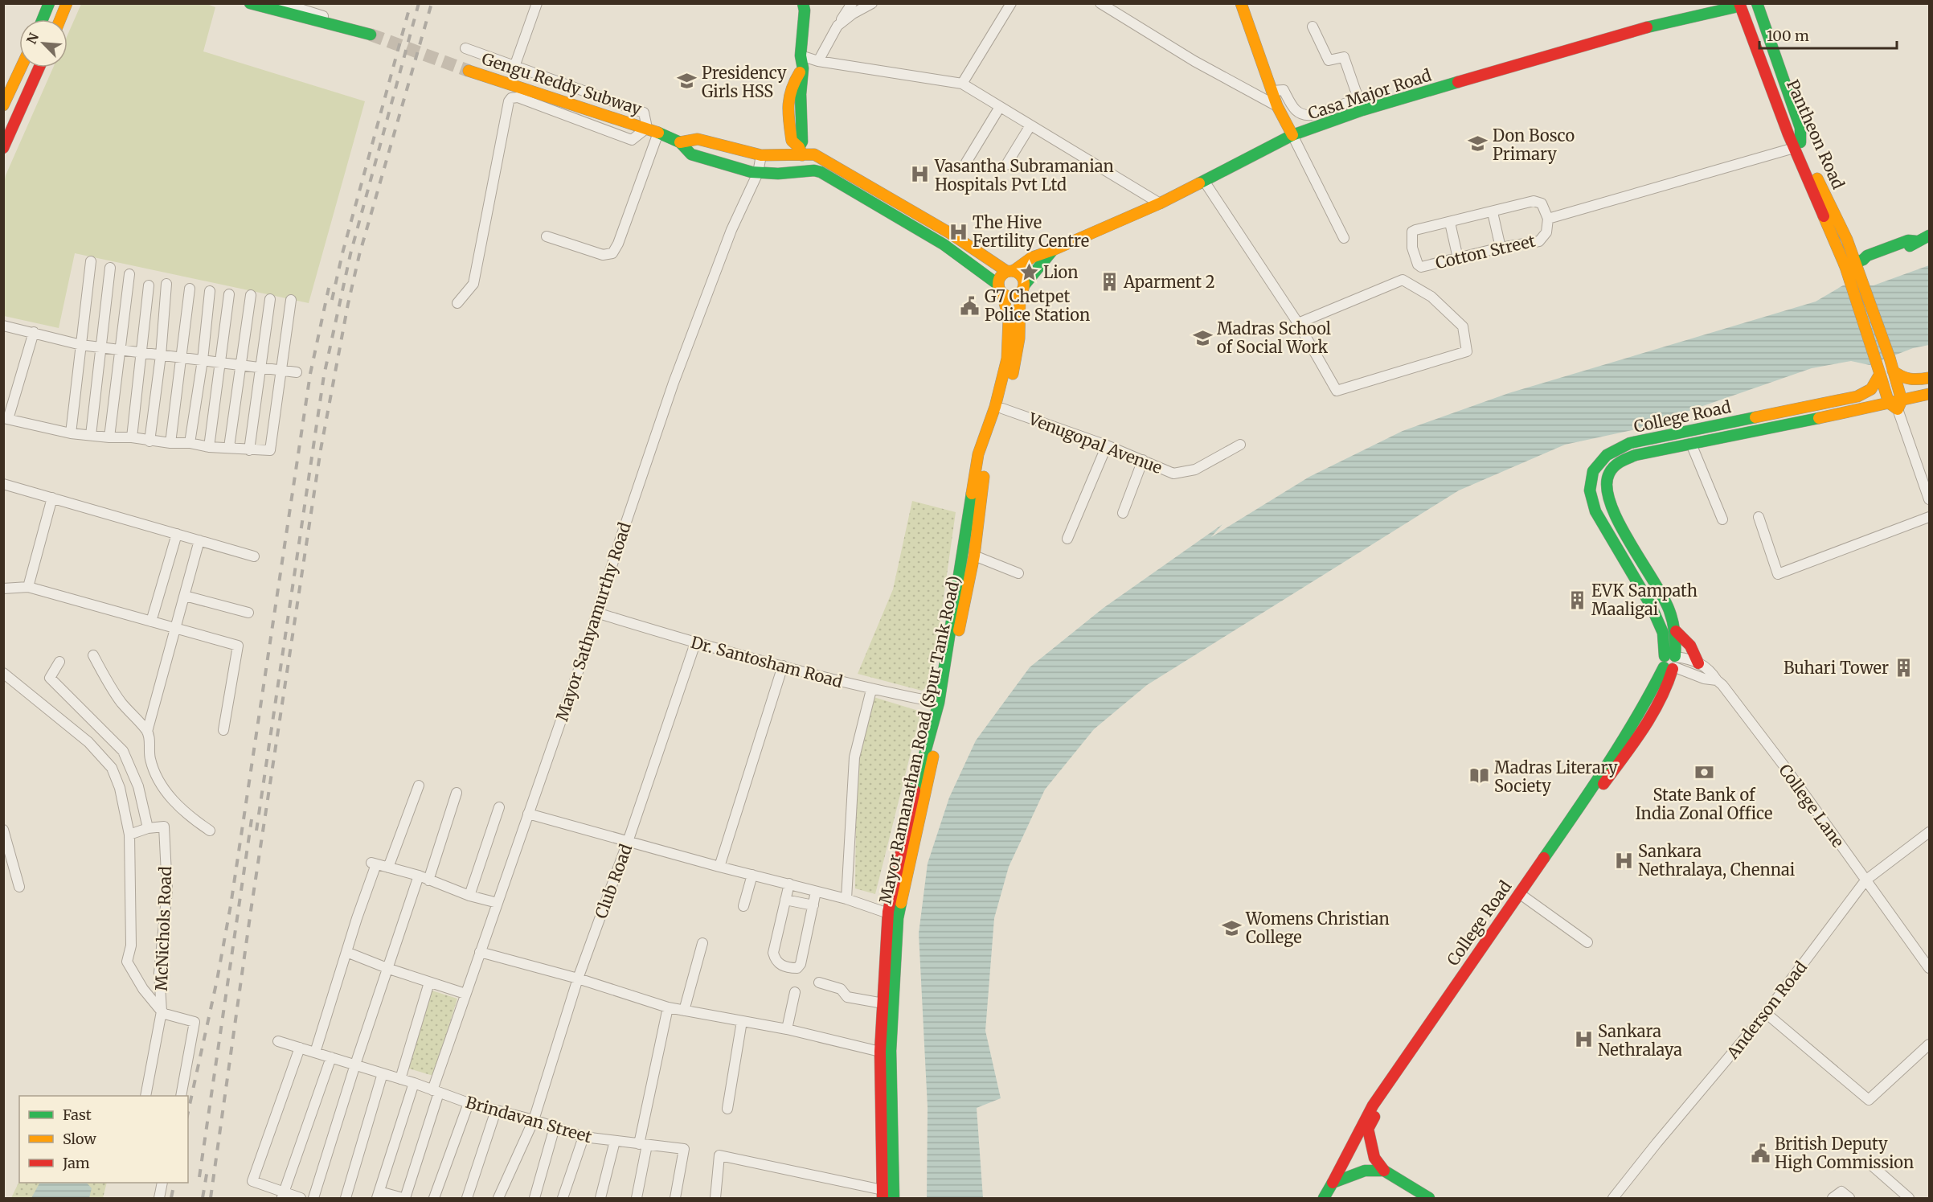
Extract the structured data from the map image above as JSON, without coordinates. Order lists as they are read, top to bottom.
{
  "streets": {
    "main road": [
      "Gengu Reddy Subway",
      "Casa Major Road",
      "Pantheon Road",
      "College Road",
      "Mayor Ramanathan Road (Spur Tank Road)"
    ],
    "street": [
      "Cotton Street",
      "Venugopal Avenue",
      "Mayor Sathyamurthy Road",
      "Dr. Santosham Road",
      "College Lane",
      "Club Road",
      "McNichols Road",
      "Anderson Road",
      "Brindavan Street"
    ]
  },
  "crossings": [
    ["Casa Major Road", "Mayor Ramanathan Road (Spur Tank Road)"],
    ["Pantheon Road", "Cotton Street"],
    ["Venugopal Avenue", "Mayor Ramanathan Road (Spur Tank Road)"],
    ["Mayor Sathyamurthy Road", "Dr. Santosham Road"],
    ["Mayor Sathyamurthy Road", "Brindavan Street"],
    ["Dr. Santosham Road", "Mayor Ramanathan Road (Spur Tank Road)"],
    ["Dr. Santosham Road", "Club Road"],
    ["College Lane", "Anderson Road"],
    ["Club Road", "Brindavan Street"]
  ],
  "places": {
    "school or university": [
      "Presidency Girls HSS",
      "Don Bosco Primary",
      "Madras School of Social Work",
      "Womens Christian College"
    ],
    "hospital": [
      "Vasantha Subramanian Hospitals Pvt Ltd",
      "The Hive Fertility Centre",
      "Sankara Nethralaya, Chennai",
      "Sankara Nethralaya"
    ],
    "place": ["Lion"],
    "building": ["Aparment 2", "EVK Sampath Maaligai", "Buhari Tower"],
    "public building": ["G7 Chetpet Police Station", "British Deputy High Commission"],
    "bank": ["State Bank of India Zonal Office"],
    "library": ["Madras Literary Society"]
  },
  "legend": ["Fast", "Slow", "Jam"],
  "scale_bar": "100 m",
  "north": "top left"
}
